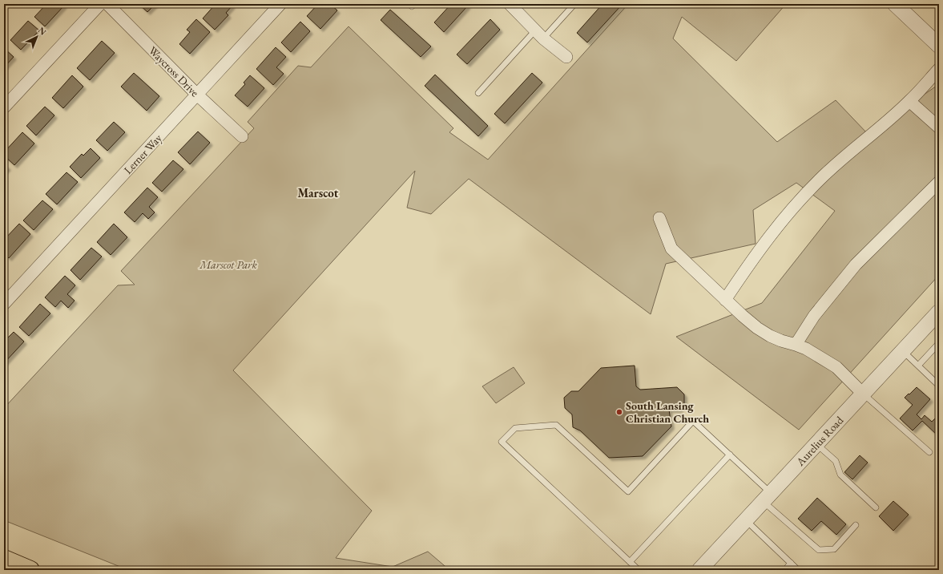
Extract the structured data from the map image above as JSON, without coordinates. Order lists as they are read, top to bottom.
{
  "streets": {
    "street": ["Waycross Drive", "Lerner Way", "Aurelius Road"]
  },
  "crossings": [
    ["Waycross Drive", "Lerner Way"]
  ],
  "districts": ["Marscot"],
  "parks": ["Marscot Park"],
  "places": ["South Lansing Christian Church"],
  "north": "top right"
}
